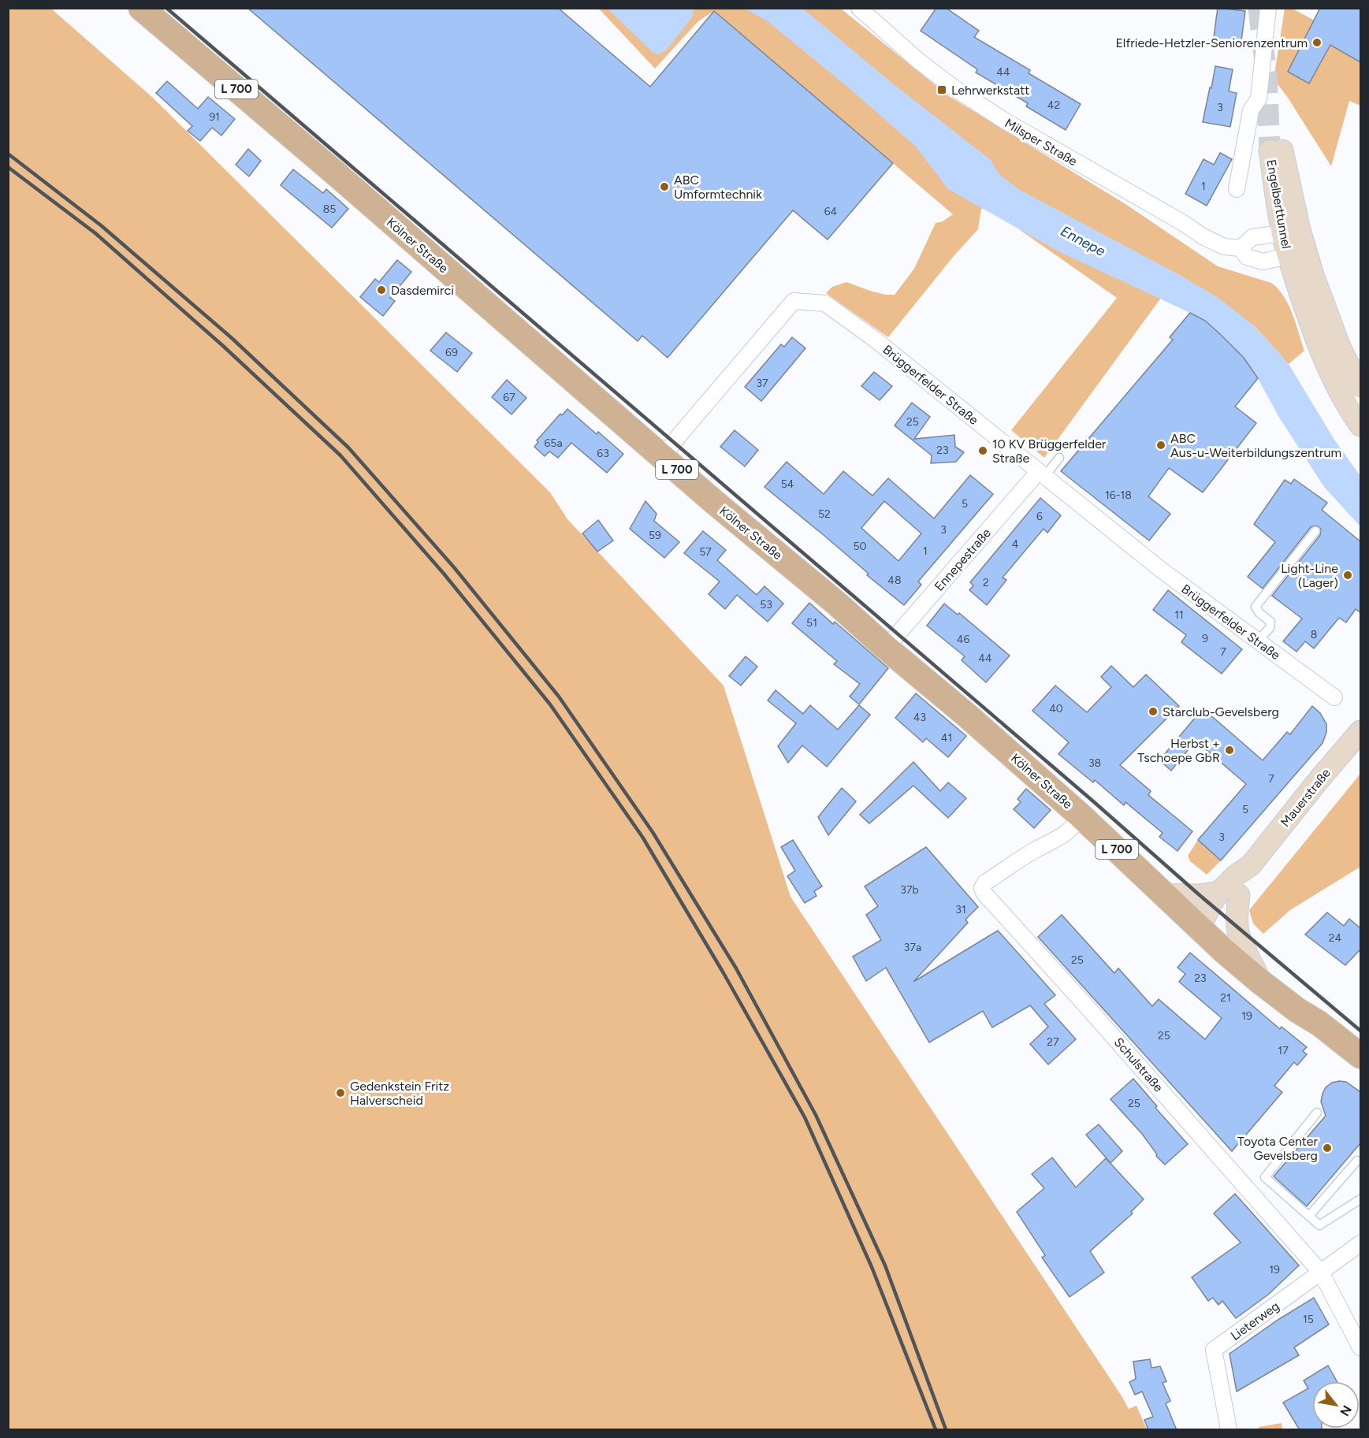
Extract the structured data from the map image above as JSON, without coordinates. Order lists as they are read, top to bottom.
{
  "streets": {
    "main road": [
      "L 700",
      "Engelberttunnel",
      "Kölner Straße",
      "Mauerstraße"
    ],
    "street": [
      "Milsper Straße",
      "Brüggerfelder Straße",
      "Ennepestraße",
      "Schulstraße",
      "Lieterweg"
    ]
  },
  "crossings": [
    ["L 700", "Kölner Straße"],
    ["L 700", "Mauerstraße"],
    ["Milsper Straße", "Engelberttunnel"],
    ["Kölner Straße", "Brüggerfelder Straße"],
    ["Kölner Straße", "Ennepestraße"],
    ["Kölner Straße", "Mauerstraße"],
    ["Kölner Straße", "Schulstraße"],
    ["Brüggerfelder Straße", "Ennepestraße"],
    ["Schulstraße", "Lieterweg"]
  ],
  "water": ["Ennepe"],
  "places": {
    "other": [
      "Elfriede-Hetzler-Seniorenzentrum",
      "ABC Umformtechnik",
      "Dasdemirci",
      "ABC Aus-u-Weiterbildungszentrum",
      "10 KV Brüggerfelder Straße",
      "Light-Line (Lager)",
      "Starclub-Gevelsberg",
      "Herbst + Tschoepe GbR",
      "Gedenkstein Fritz Halverscheid",
      "Toyota Center Gevelsberg"
    ],
    "transit": ["Lehrwerkstatt"]
  },
  "house_numbers": [
    "44",
    "42",
    "3",
    "91",
    "1",
    "85",
    "64",
    "69",
    "37",
    "67",
    "25",
    "65a",
    "23",
    "63",
    "54",
    "16-18",
    "5",
    "52",
    "6",
    "3",
    "59",
    "4",
    "50",
    "1",
    "57",
    "48",
    "2",
    "53",
    "11",
    "51",
    "8",
    "9",
    "46",
    "7",
    "44",
    "40",
    "43",
    "41",
    "38",
    "7",
    "5",
    "3",
    "37b",
    "31",
    "24",
    "37a",
    "25",
    "23",
    "21",
    "19",
    "25",
    "27",
    "17",
    "25",
    "19",
    "15"
  ],
  "north": "bottom right"
}
